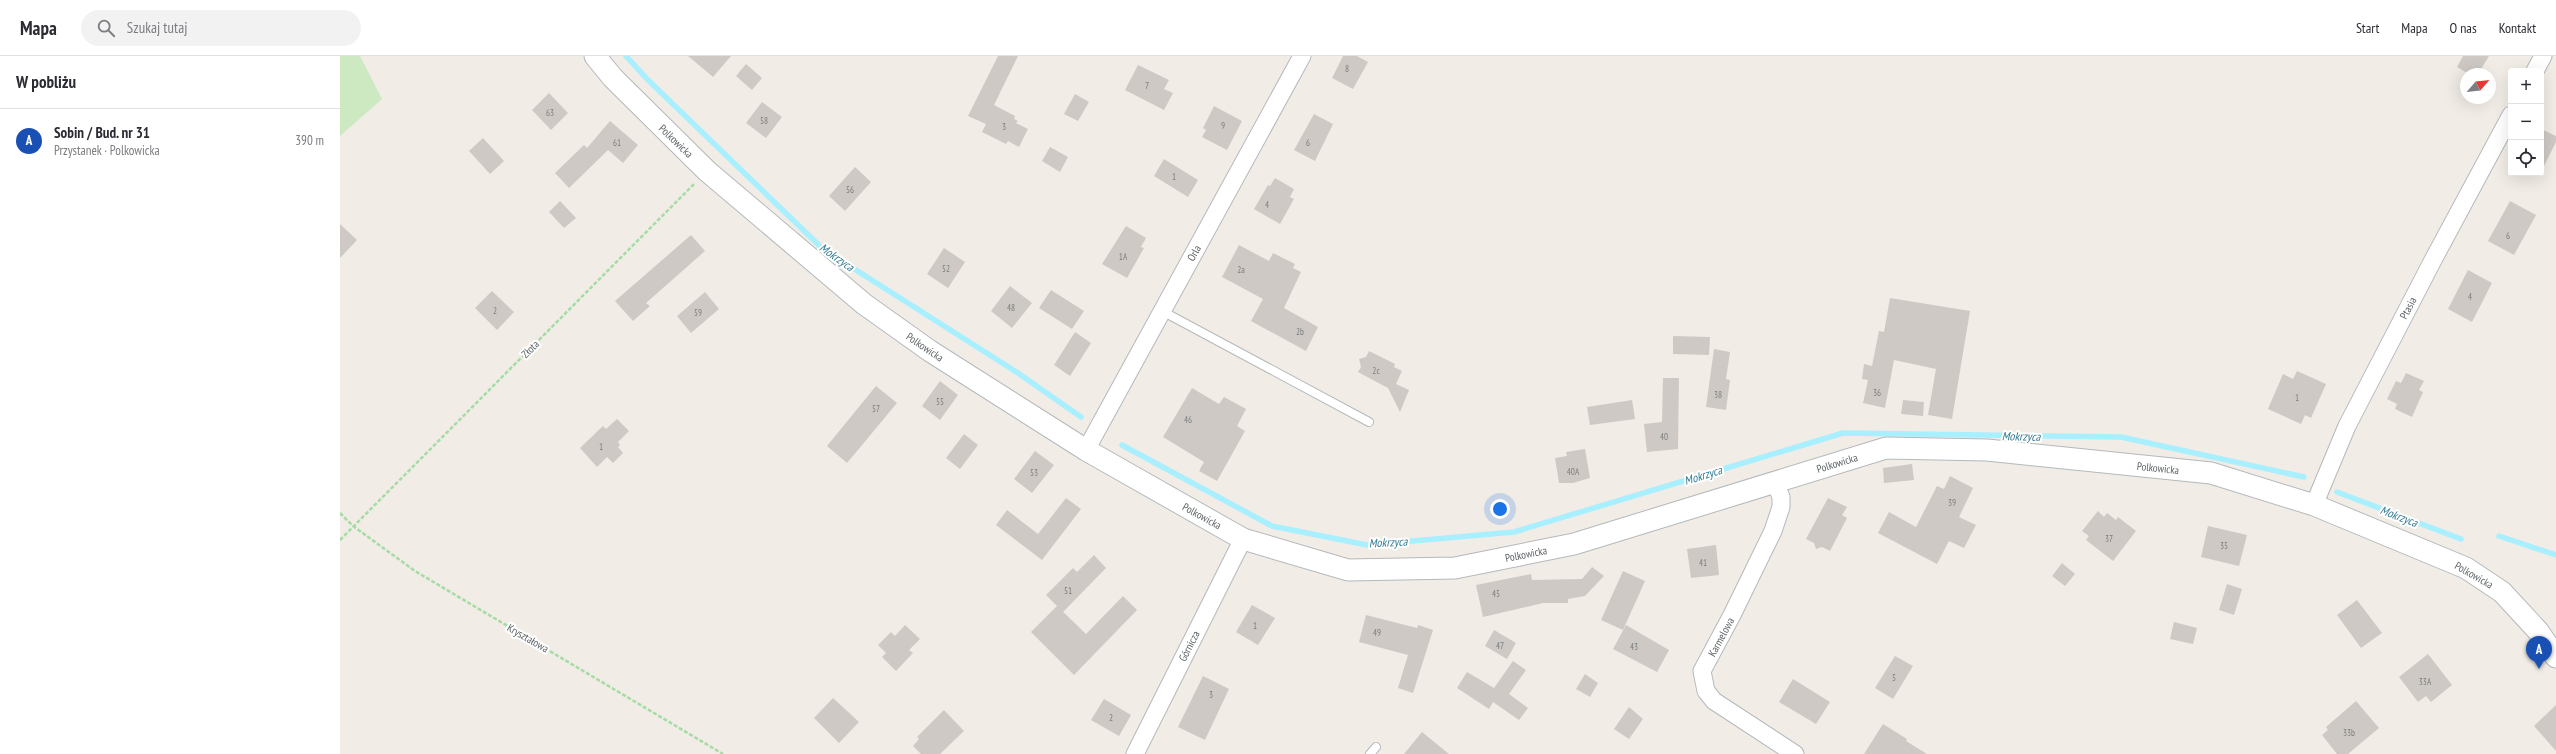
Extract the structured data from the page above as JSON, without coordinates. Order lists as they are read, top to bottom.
{
  "streets": {
    "street": [
      "Polkowicka",
      "Orla",
      "Ptasia",
      "Karmelowa",
      "Górnicza"
    ],
    "path": ["Złota", "Kryształowa"]
  },
  "crossings": [
    ["Polkowicka", "Orla"],
    ["Polkowicka", "Ptasia"],
    ["Polkowicka", "Złota"],
    ["Polkowicka", "Karmelowa"],
    ["Polkowicka", "Górnicza"],
    ["Złota", "Kryształowa"]
  ],
  "water": ["Mokrzyca"],
  "house_numbers": [
    "8",
    "7",
    "63",
    "58",
    "9",
    "3",
    "61",
    "6",
    "1",
    "56",
    "4",
    "6",
    "1A",
    "52",
    "2a",
    "4",
    "48",
    "2",
    "59",
    "2b",
    "2c",
    "36",
    "38",
    "1",
    "55",
    "57",
    "46",
    "40",
    "1",
    "40A",
    "53",
    "39",
    "37",
    "35",
    "41",
    "51",
    "45",
    "1",
    "49",
    "47",
    "43",
    "5",
    "33A",
    "3",
    "2",
    "33b"
  ],
  "north": "top right",
  "page": {
    "header": "Mapa",
    "search": "Szukaj tutaj",
    "nav": [
      "Start",
      "Mapa",
      "O nas",
      "Kontakt"
    ],
    "heading": "W pobliżu",
    "map_buttons": ["+", "−"],
    "list": [
      {
        "mark": "A",
        "name": "Sobin / Bud. nr 31",
        "note": "Przystanek · Polkowicka",
        "value": "390 m"
      }
    ],
    "pins": "A"
  }
}
